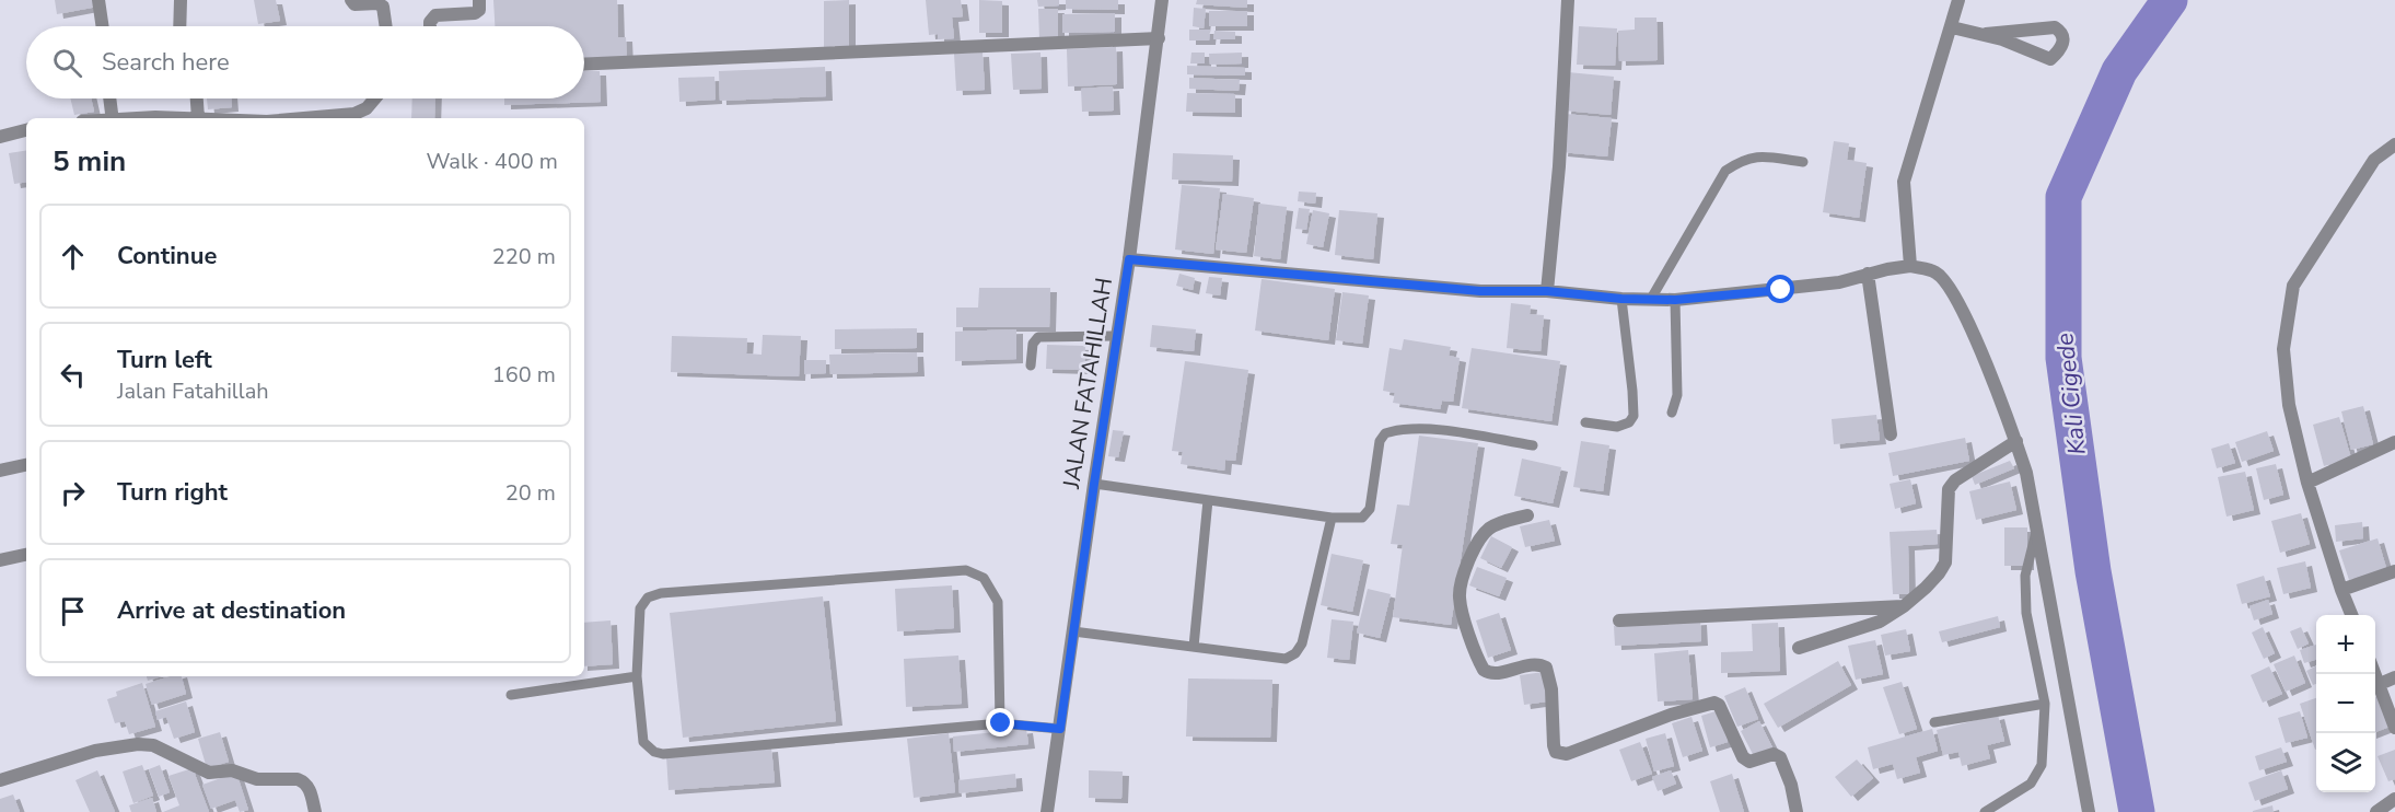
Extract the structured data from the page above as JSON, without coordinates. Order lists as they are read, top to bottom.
{
  "streets": {
    "street": ["JALAN FATAHILLAH"]
  },
  "water": ["Kali Cigede"],
  "page": {
    "search": "Search here",
    "heading": ["5 min", "Walk · 400 m"],
    "list": [
      ["Continue", "220 m"],
      ["Turn left", "Jalan Fatahillah", "160 m"],
      ["Turn right", "20 m"],
      "Arrive at destination"
    ],
    "map_buttons": ["+", "−"]
  }
}
